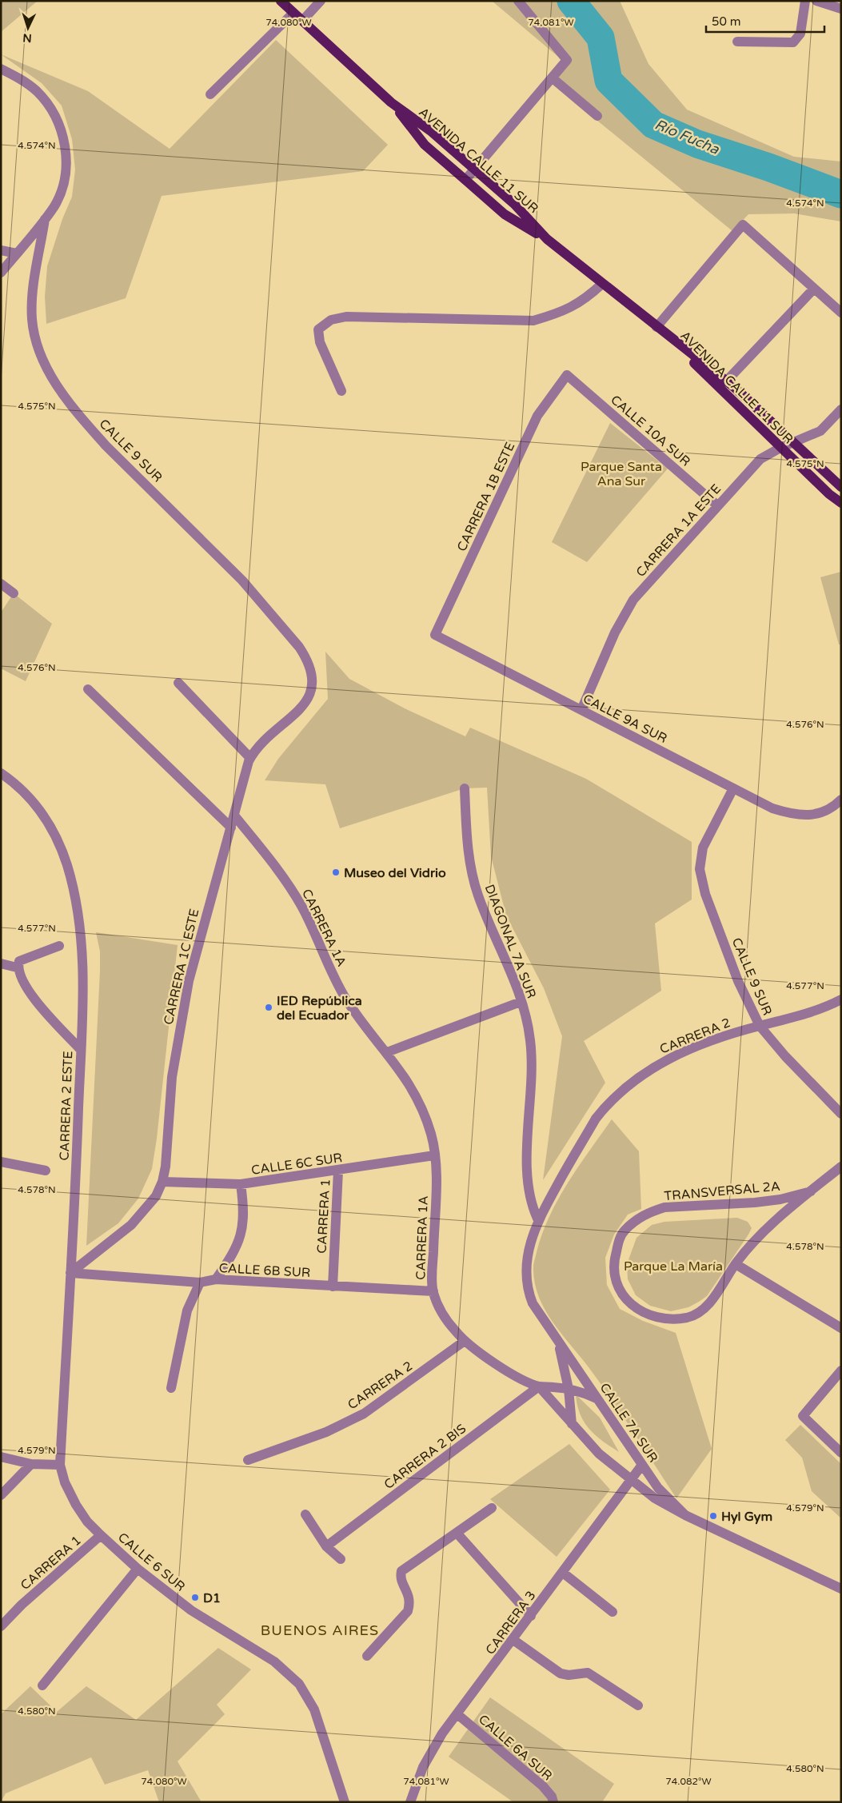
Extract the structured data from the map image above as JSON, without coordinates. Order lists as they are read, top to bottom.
{
  "streets": {
    "main road": ["AVENIDA CALLE 11 SUR"],
    "street": [
      "CALLE 10A SUR",
      "CALLE 9 SUR",
      "CARRERA 1B ESTE",
      "CARRERA 1A ESTE",
      "CALLE 9A SUR",
      "CARRERA 1A",
      "DIAGONAL 7A SUR",
      "CARRERA 1C ESTE",
      "CARRERA 2",
      "CARRERA 2 ESTE",
      "CALLE 6C SUR",
      "TRANSVERSAL 2A",
      "CARRERA 1",
      "CALLE 6B SUR",
      "CALLE 7A SUR",
      "CARRERA 2 BIS",
      "CALLE 6 SUR",
      "CARRERA 3",
      "CALLE 6A SUR"
    ]
  },
  "crossings": [
    ["AVENIDA CALLE 11 SUR", "CARRERA 1A ESTE"],
    ["CALLE 10A SUR", "CARRERA 1B ESTE"],
    ["CALLE 10A SUR", "CARRERA 1A ESTE"],
    ["CALLE 9 SUR", "CALLE 9A SUR"],
    ["CALLE 9 SUR", "CARRERA 1C ESTE"],
    ["CALLE 9 SUR", "CARRERA 2"],
    ["CARRERA 1B ESTE", "CALLE 9A SUR"],
    ["CARRERA 1A ESTE", "CALLE 9A SUR"],
    ["CARRERA 1A", "CARRERA 1C ESTE"],
    ["CARRERA 1A", "CALLE 6C SUR"],
    ["CARRERA 1A", "CALLE 6B SUR"],
    ["DIAGONAL 7A SUR", "CARRERA 2"],
    ["DIAGONAL 7A SUR", "CALLE 7A SUR"],
    ["CARRERA 1C ESTE", "CARRERA 2 ESTE"],
    ["CARRERA 1C ESTE", "CALLE 6C SUR"],
    ["CARRERA 1C ESTE", "CALLE 6B SUR"],
    ["CARRERA 2", "CALLE 7A SUR"],
    ["CARRERA 2 ESTE", "CALLE 6B SUR"],
    ["CARRERA 2 ESTE", "CALLE 6 SUR"],
    ["CALLE 6C SUR", "CARRERA 1"],
    ["CARRERA 1", "CALLE 6B SUR"],
    ["CARRERA 1", "CALLE 6 SUR"],
    ["CALLE 7A SUR", "CARRERA 3"],
    ["CARRERA 3", "CALLE 6A SUR"]
  ],
  "districts": ["BUENOS AIRES"],
  "water": ["Río Fucha"],
  "parks": ["Parque Santa Ana Sur", "Parque La María"],
  "places": [
    "Museo del Vidrio",
    "IED República del Ecuador",
    "Hyl Gym",
    "D1"
  ],
  "scale_bar": "50 m",
  "north": "bottom",
  "coordinates": [
    "74.080°W",
    "74.081°W",
    "4.574°N",
    "4.575°N",
    "4.576°N",
    "4.577°N",
    "4.578°N",
    "4.579°N",
    "4.580°N",
    "74.082°W"
  ]
}
